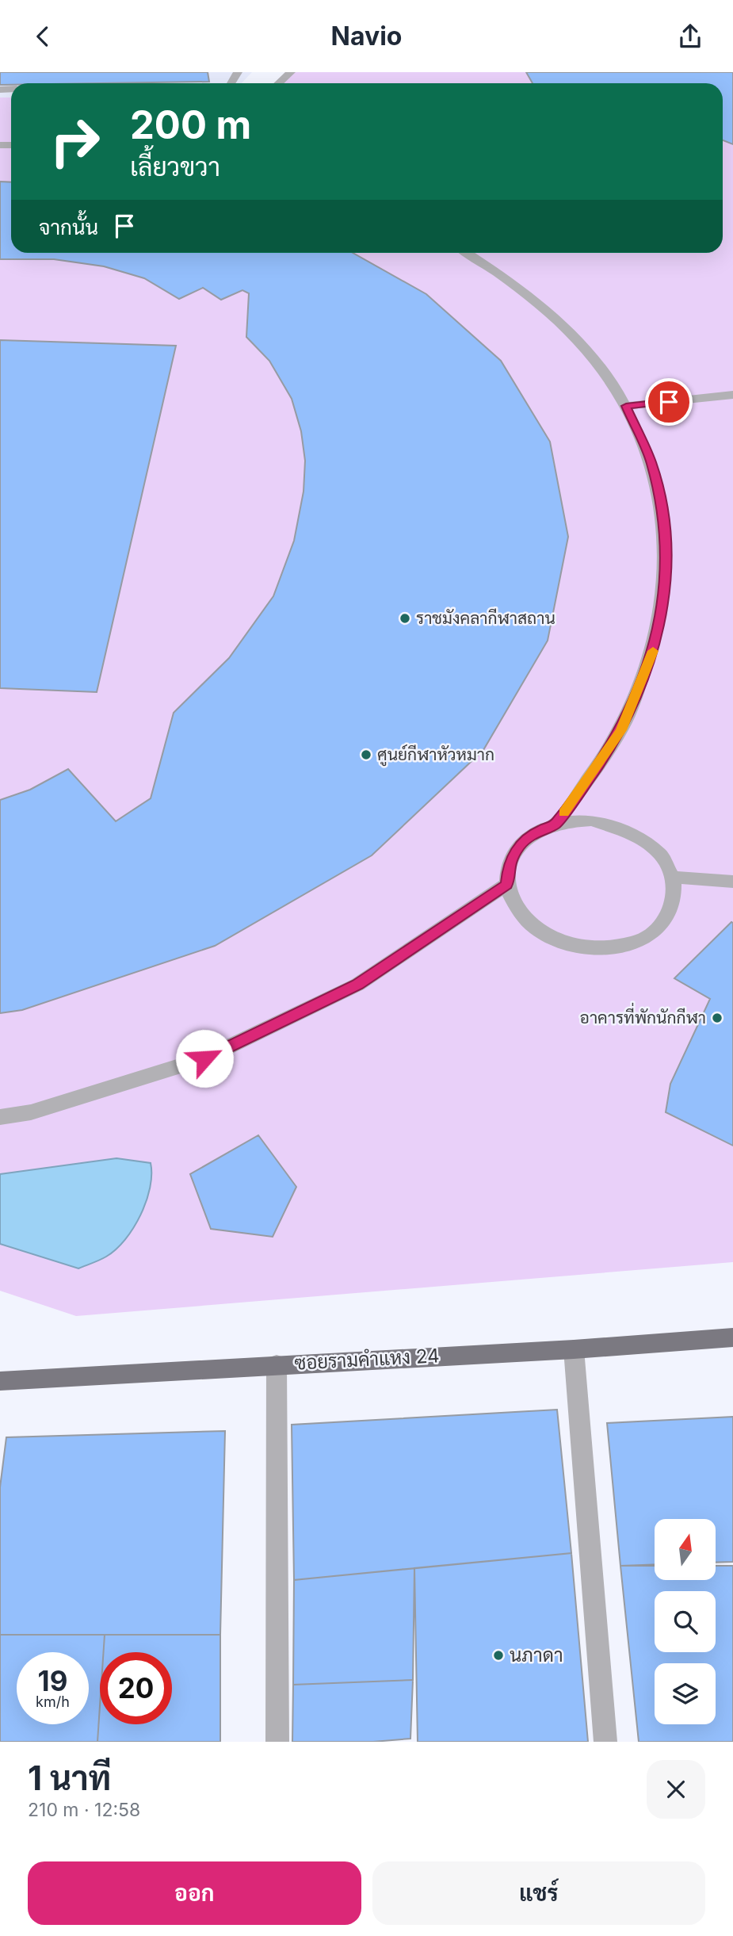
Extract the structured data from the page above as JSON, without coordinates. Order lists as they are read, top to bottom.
{
  "streets": {
    "main road": ["ซอยรามคำแหง 24"]
  },
  "places": [
    "ราชมังคลากีฬาสถาน",
    "ศูนย์กีฬาหัวหมาก",
    "อาคารที่พักนักกีฬา",
    "นภาดา"
  ],
  "north": "top",
  "page": {
    "header": "Navio",
    "turn": ["200 m", "เลี้ยวขวา"],
    "then": "จากนั้น",
    "speed": "19 km/h",
    "limit": "20",
    "heading": ["1 นาที", "210 m · 12:58"],
    "buttons": ["ออก", "แชร์"]
  }
}
